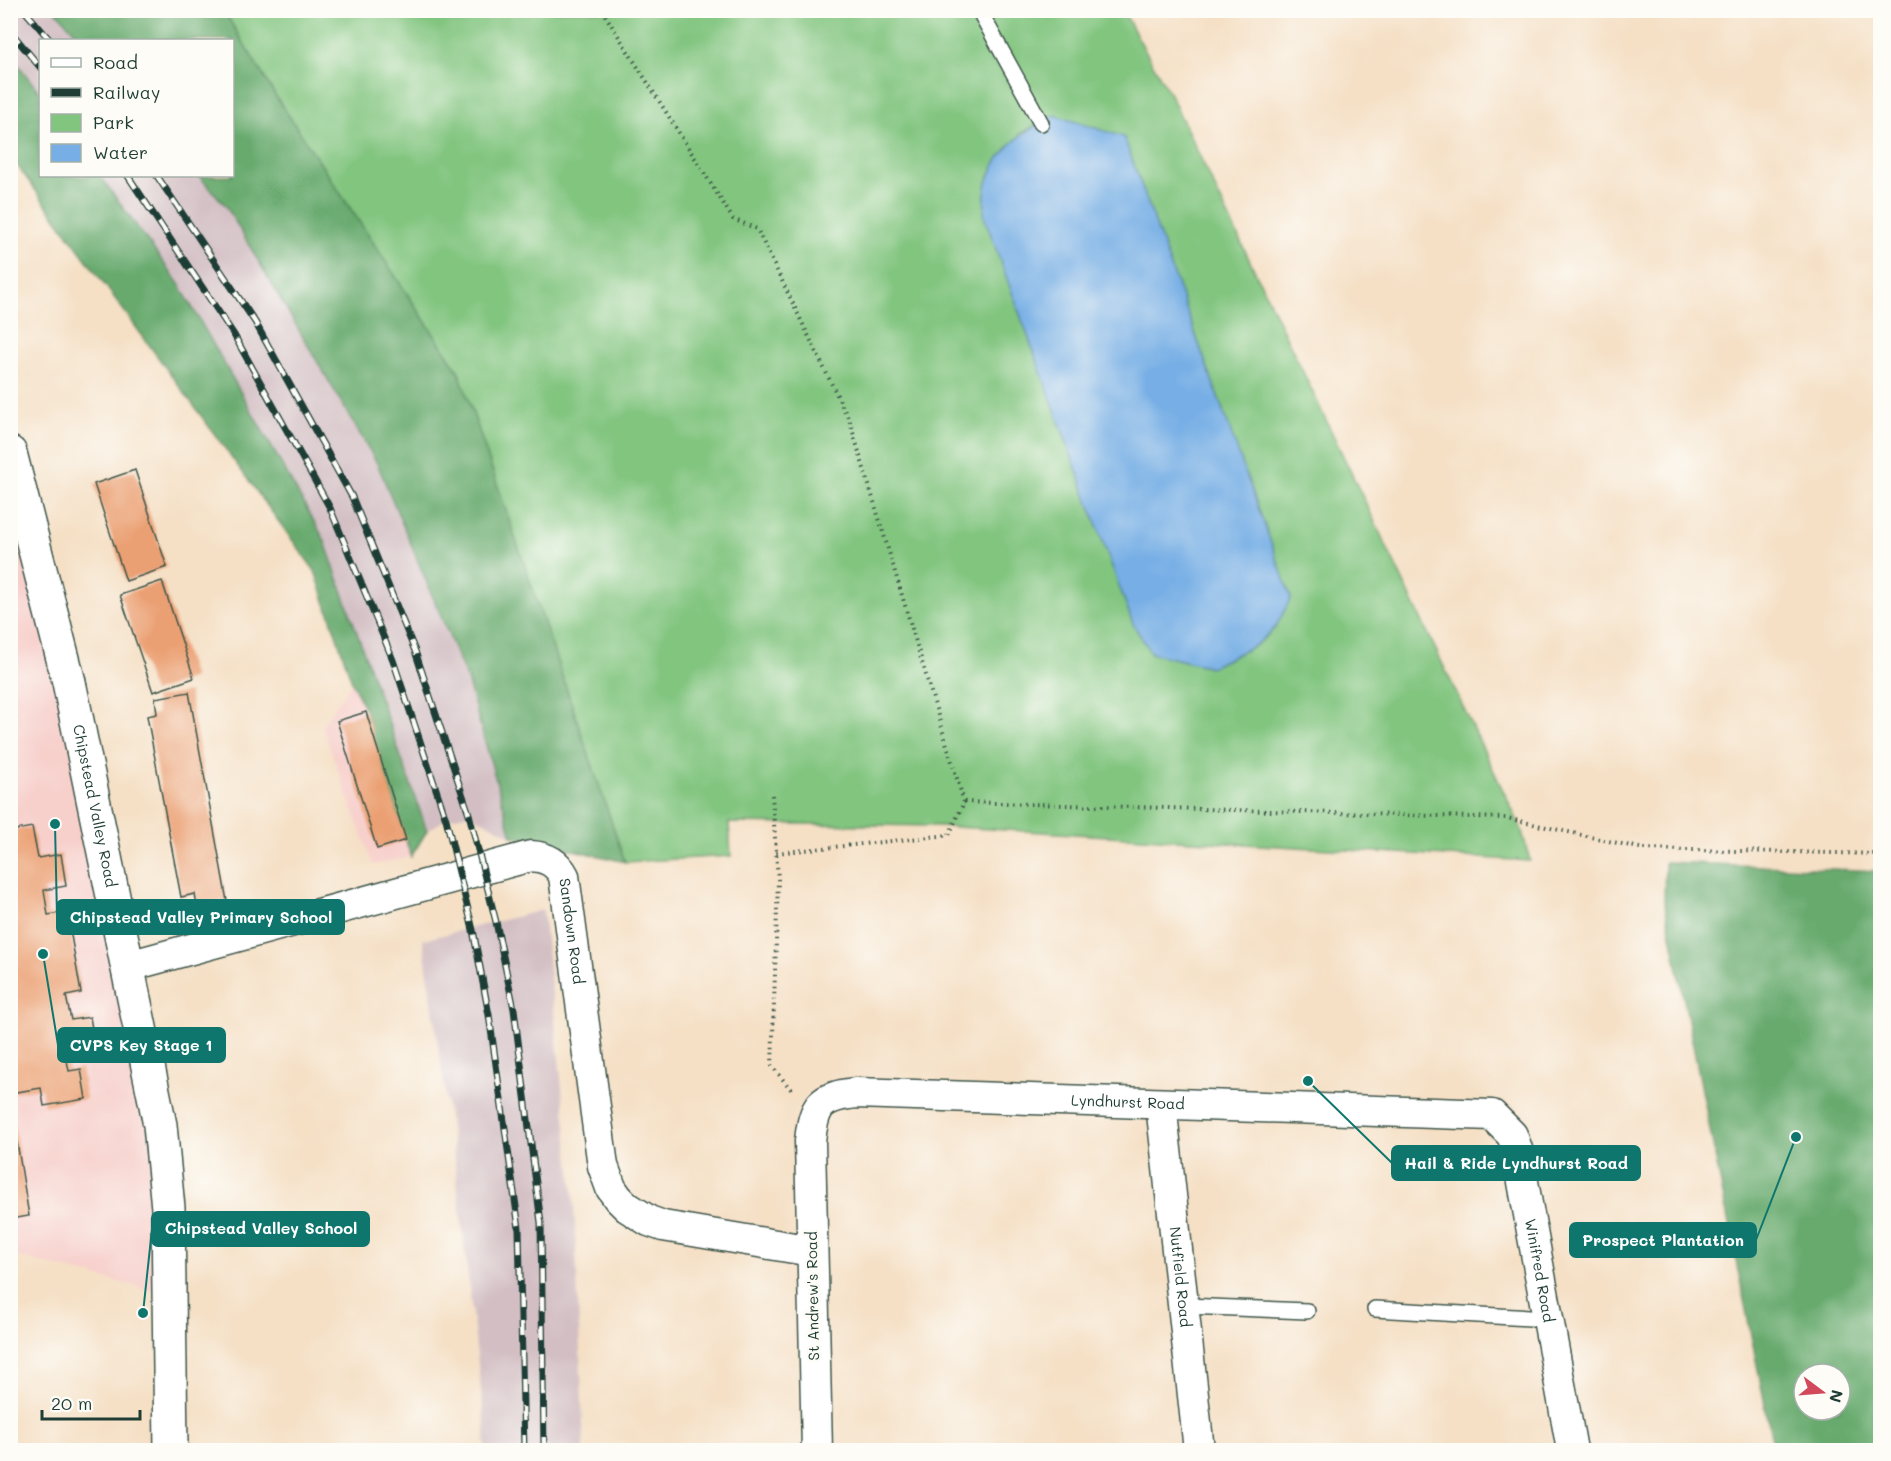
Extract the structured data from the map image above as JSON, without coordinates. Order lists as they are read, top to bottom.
{
  "streets": {
    "main road": ["Chipstead Valley Road"],
    "street": [
      "Sandown Road",
      "Lyndhurst Road",
      "Winifred Road",
      "Nutfield Road",
      "St Andrew's Road"
    ]
  },
  "crossings": [
    ["Chipstead Valley Road", "Sandown Road"],
    ["Sandown Road", "St Andrew's Road"],
    ["Lyndhurst Road", "Winifred Road"],
    ["Lyndhurst Road", "Nutfield Road"],
    ["Lyndhurst Road", "St Andrew's Road"]
  ],
  "places": [
    "Chipstead Valley Primary School",
    "CVPS Key Stage 1",
    "Hail & Ride Lyndhurst Road",
    "Prospect Plantation",
    "Chipstead Valley School"
  ],
  "legend": [
    "Road",
    "Railway",
    "Park",
    "Water"
  ],
  "scale_bar": "20 m",
  "north": "right"
}
